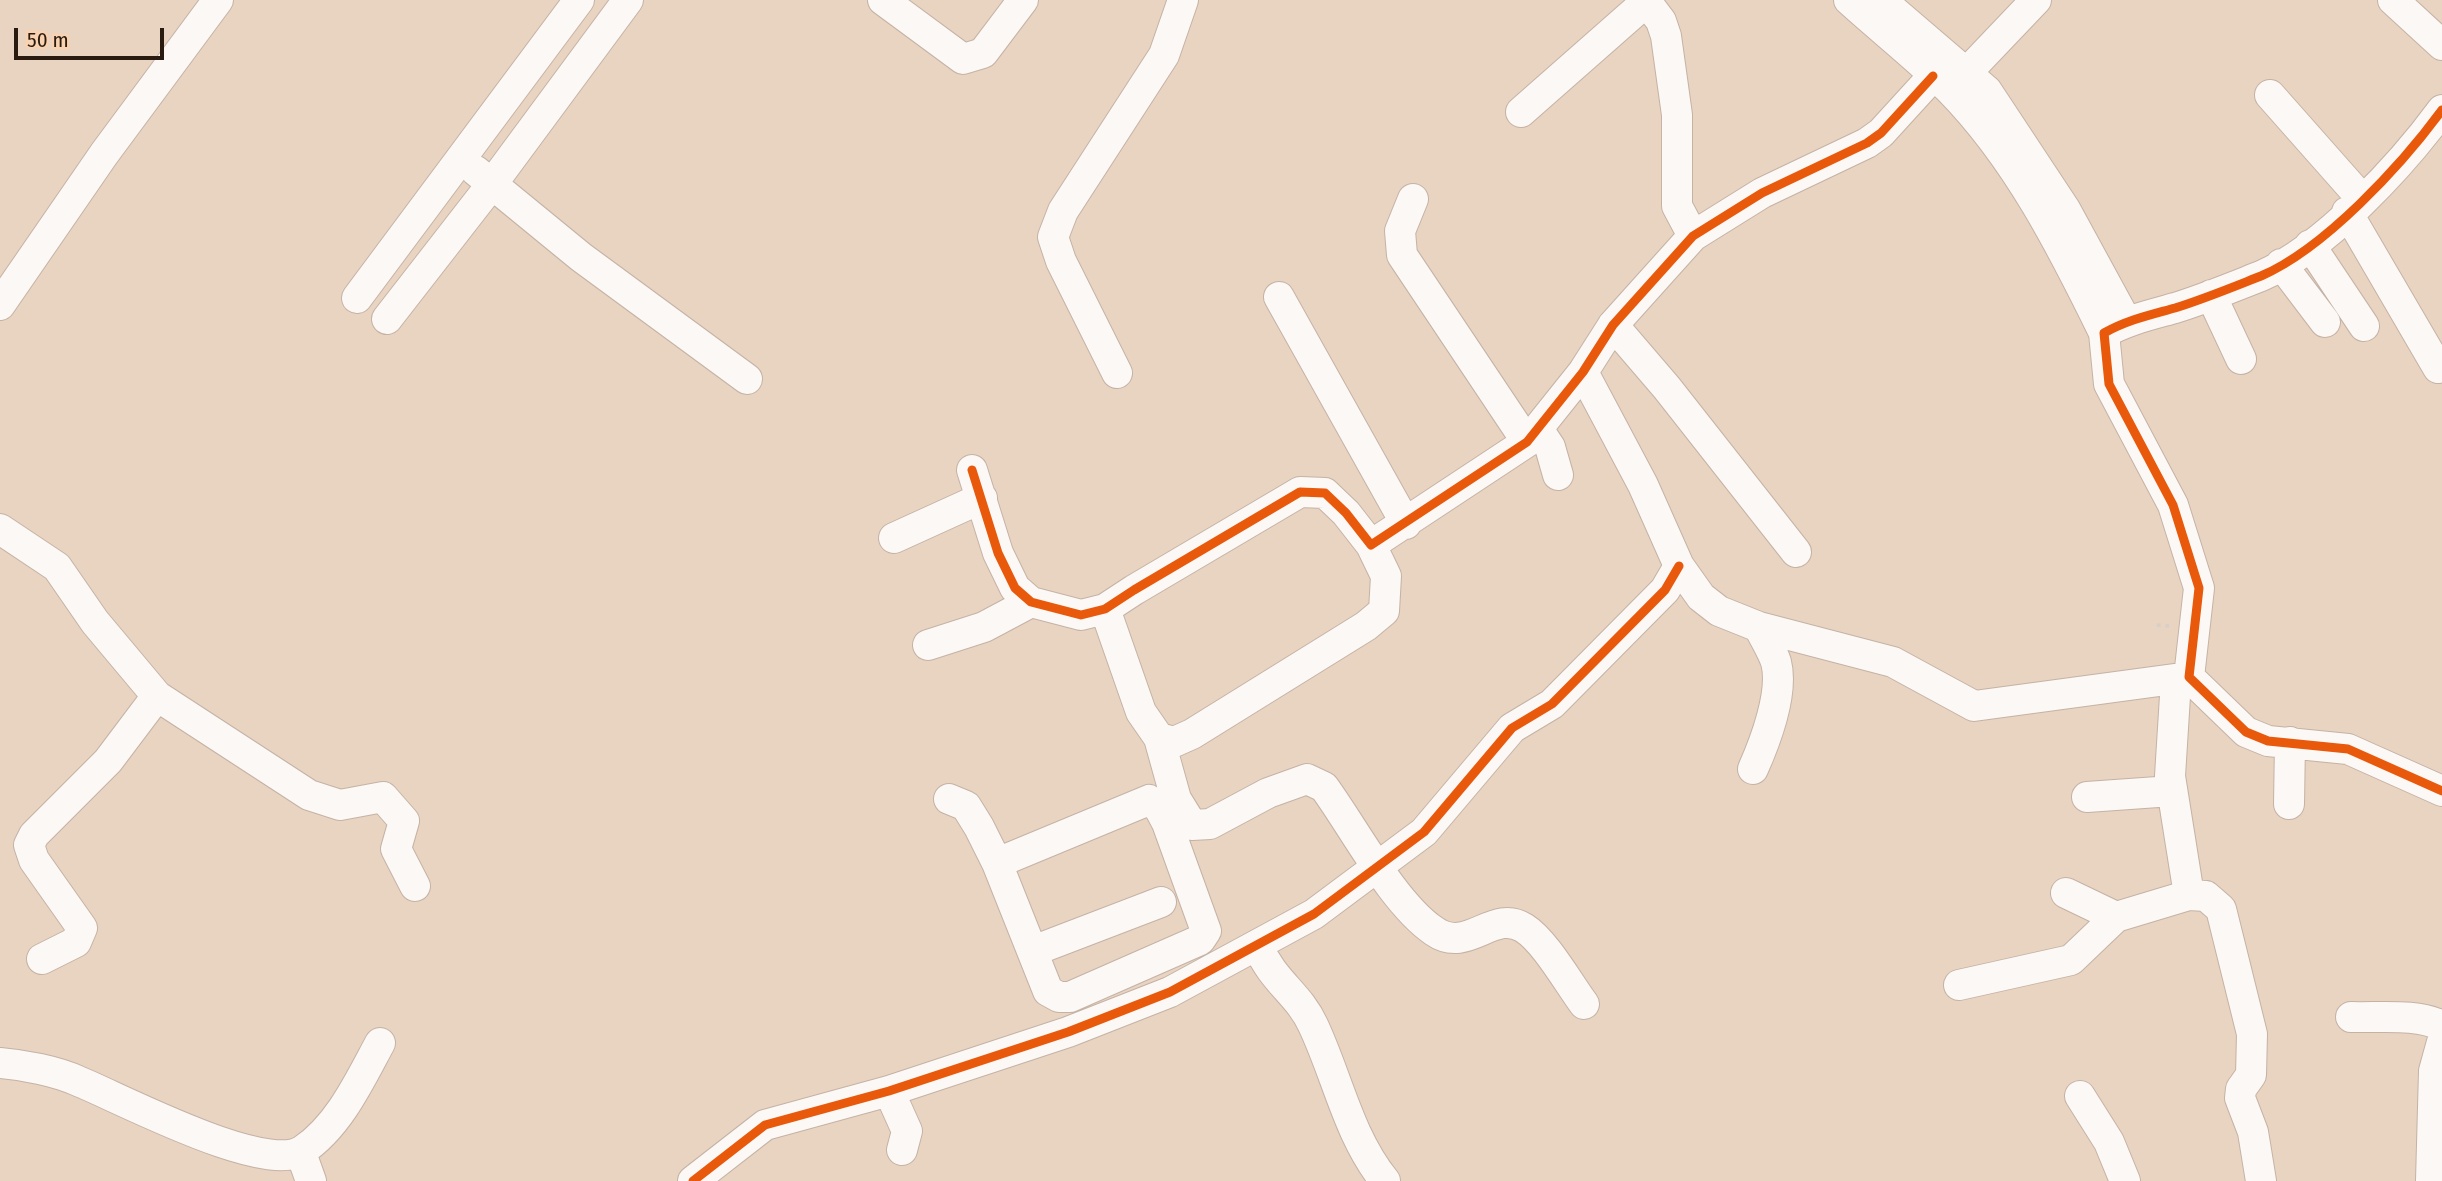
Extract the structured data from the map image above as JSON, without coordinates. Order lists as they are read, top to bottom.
{
  "scale_bar": "50 m"
}
